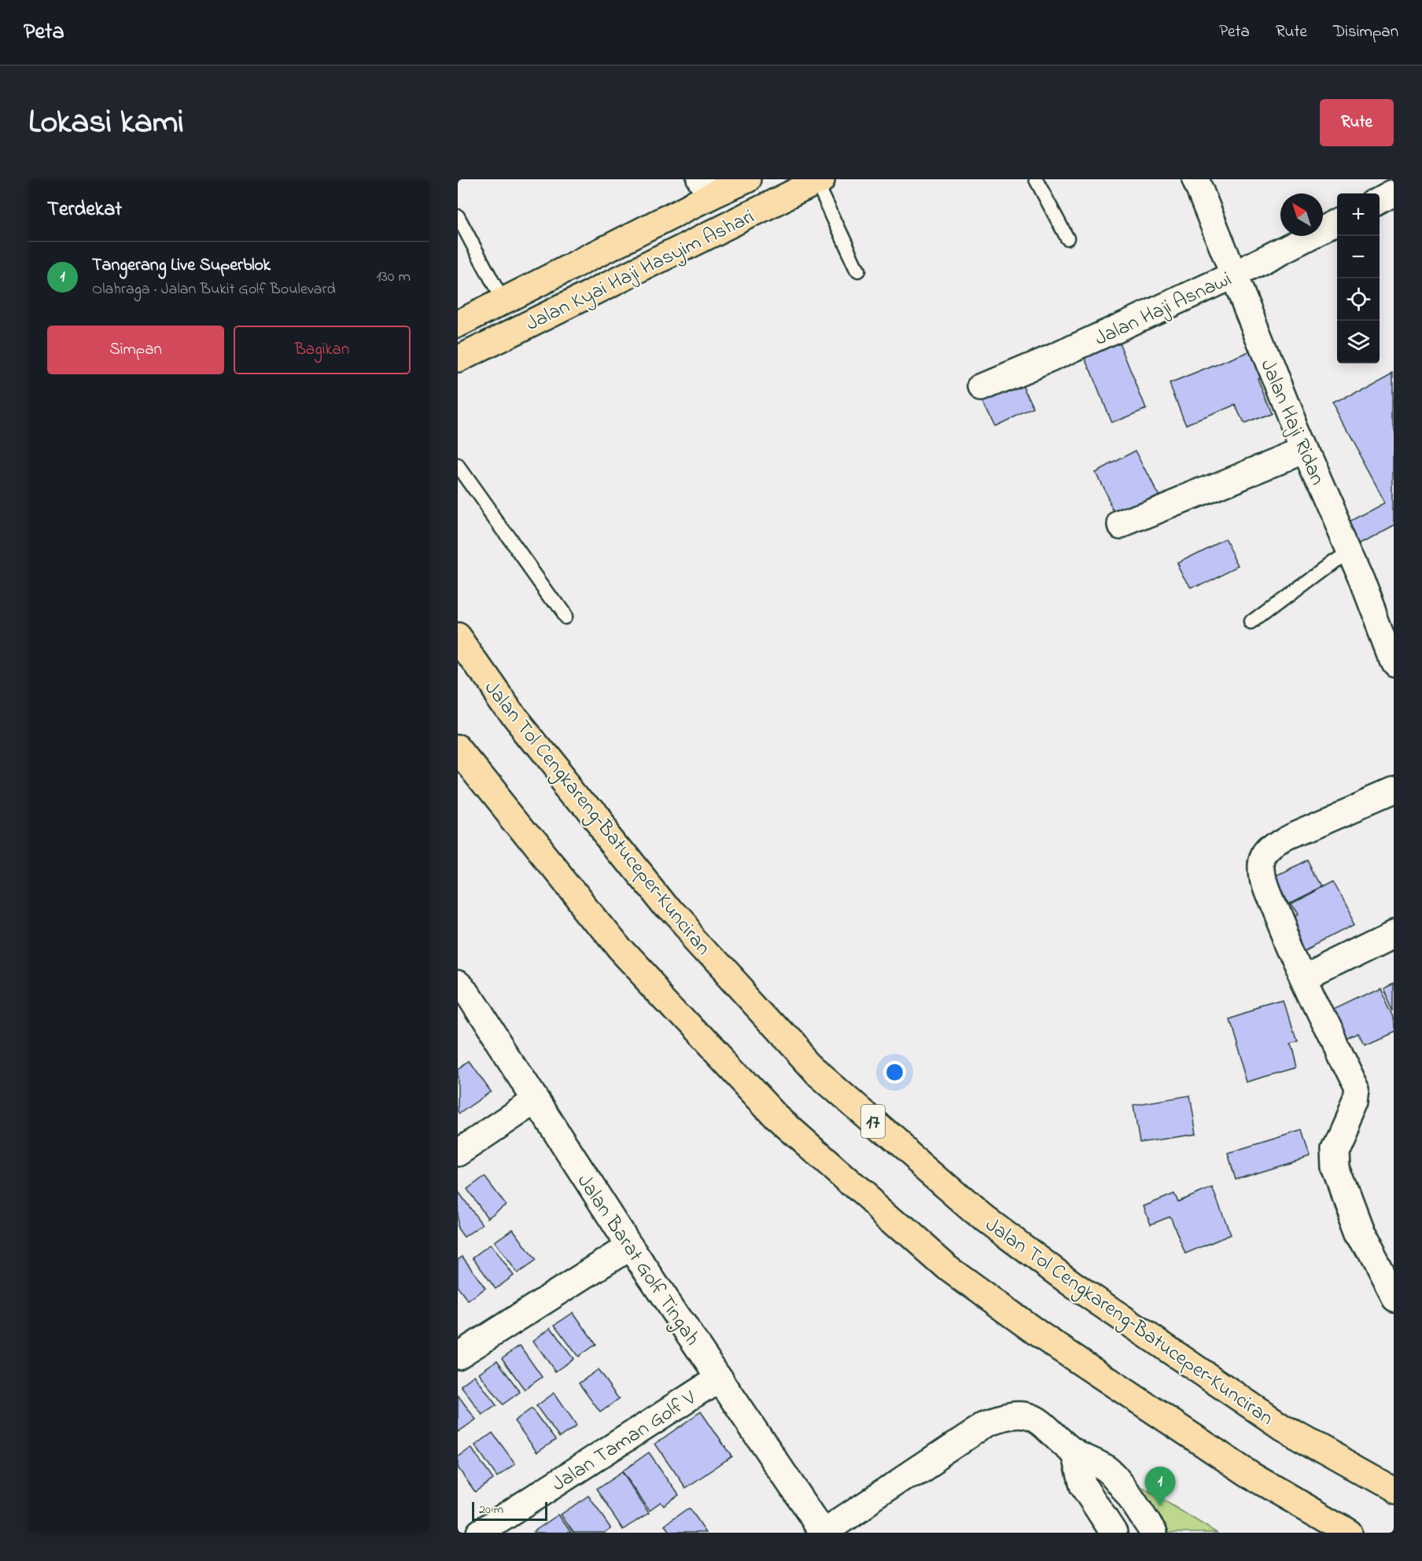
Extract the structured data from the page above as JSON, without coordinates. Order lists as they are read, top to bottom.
{
  "streets": {
    "main road": ["Jalan Kyai Haji Hasyim Ashari", "Jalan Tol Cengkareng–Batuceper–Kunciran", "17"],
    "street": [
      "Jalan Haji Asnawi",
      "Jalan Haji Ridan",
      "Jalan Barat Golf Tingah",
      "Jalan Taman Golf V"
    ]
  },
  "crossings": [
    ["Jalan Haji Asnawi", "Jalan Haji Ridan"],
    ["Jalan Barat Golf Tingah", "Jalan Taman Golf V"]
  ],
  "scale_bar": "20 m",
  "north": "top left",
  "page": {
    "header": "Peta",
    "nav": ["Peta", "Rute", "Disimpan"],
    "title": "Lokasi kami",
    "buttons": [
      "Rute",
      ["Simpan", "Bagikan"]
    ],
    "heading": "Terdekat",
    "map_buttons": ["+", "−"],
    "list": [
      {
        "mark": "1",
        "name": "Tangerang Live Superblok",
        "note": "Olahraga · Jalan Bukit Golf Boulevard",
        "value": "130 m"
      }
    ],
    "pins": "1",
    "scale": "20 m"
  }
}
